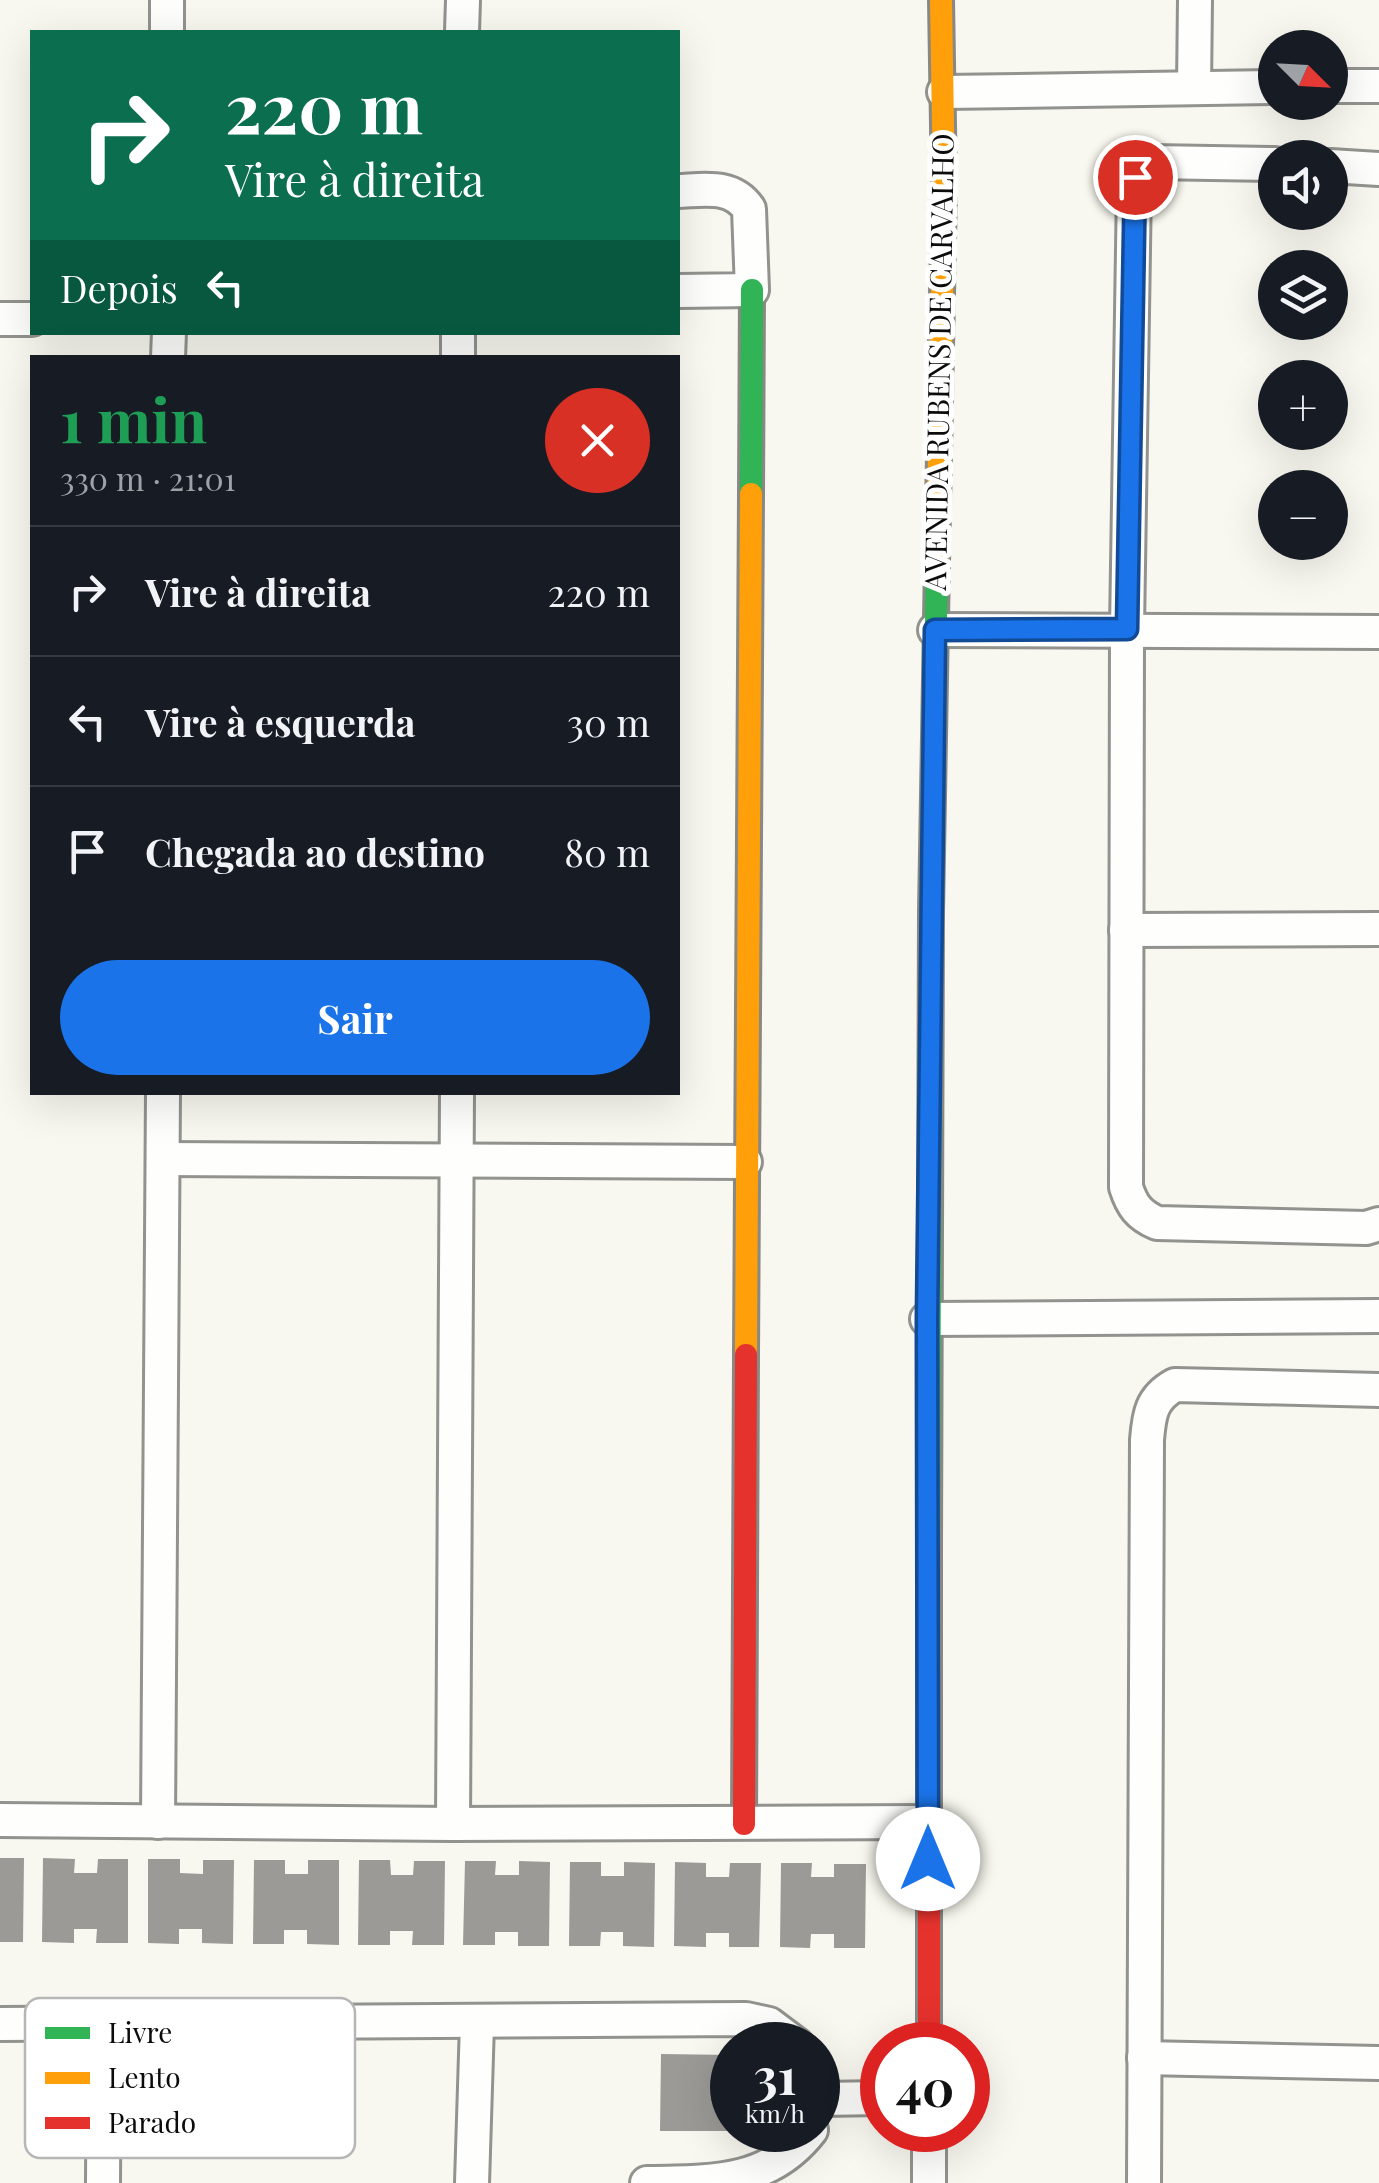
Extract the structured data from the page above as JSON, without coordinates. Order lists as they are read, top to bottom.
{
  "streets": {
    "street": ["AVENIDA RUBENS DE CARVALHO"]
  },
  "legend": ["Livre", "Lento", "Parado"],
  "north": "bottom right",
  "page": {
    "map_buttons": ["+", "−"],
    "turn": ["220 m", "Vire à direita"],
    "then": "Depois",
    "heading": ["1 min", "330 m · 21:01"],
    "list": [
      {
        "name": "Vire à direita",
        "value": "220 m"
      },
      {
        "name": "Vire à esquerda",
        "value": "30 m"
      },
      {
        "name": "Chegada ao destino",
        "value": "80 m"
      }
    ],
    "buttons": "Sair",
    "speed": "31 km/h",
    "limit": "40"
  }
}
